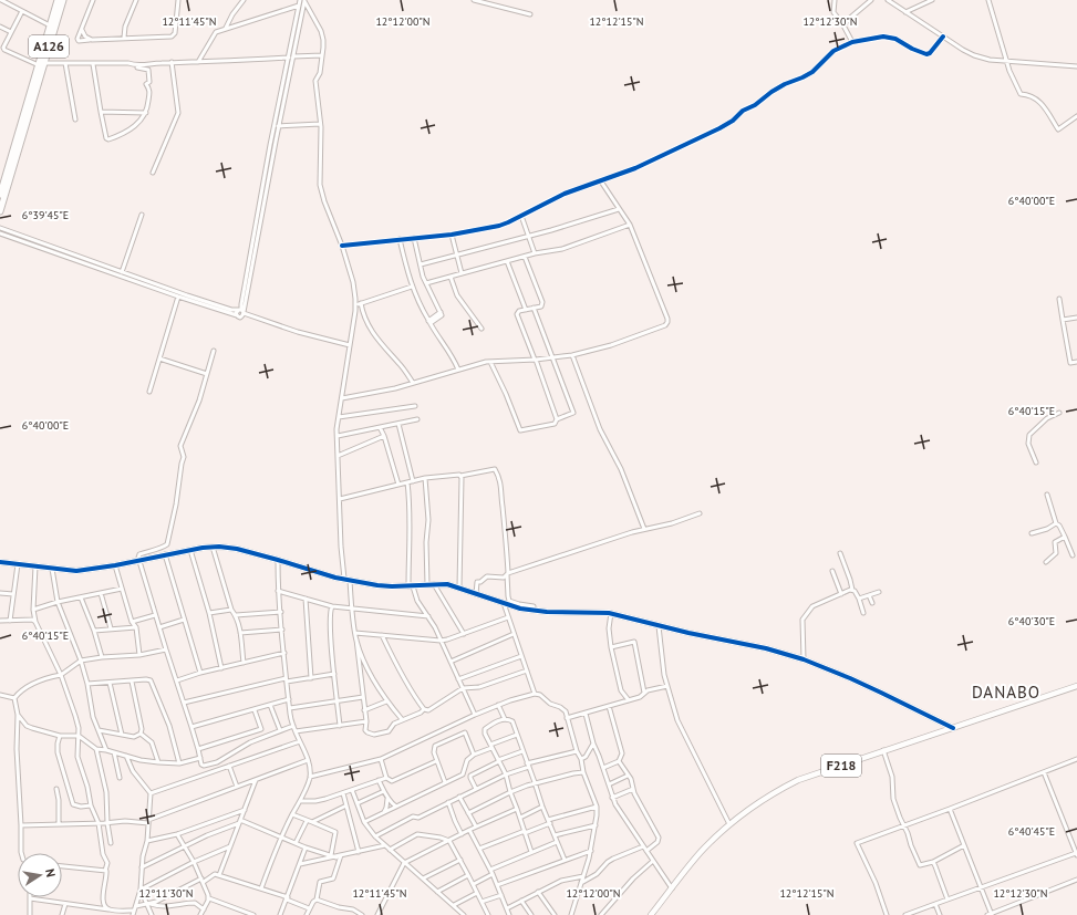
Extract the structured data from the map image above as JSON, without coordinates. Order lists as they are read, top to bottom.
{
  "streets": {
    "highway": ["A126"],
    "main road": ["F218"]
  },
  "districts": ["DANABO"],
  "north": "right",
  "coordinates": [
    "12°11'45\"N",
    "12°12'00\"N",
    "12°12'15\"N",
    "12°12'30\"N",
    "6°40'00\"E",
    "6°39'45\"E",
    "6°40'15\"E",
    "6°40'30\"E",
    "6°40'45\"E",
    "12°11'30\"N"
  ]
}
